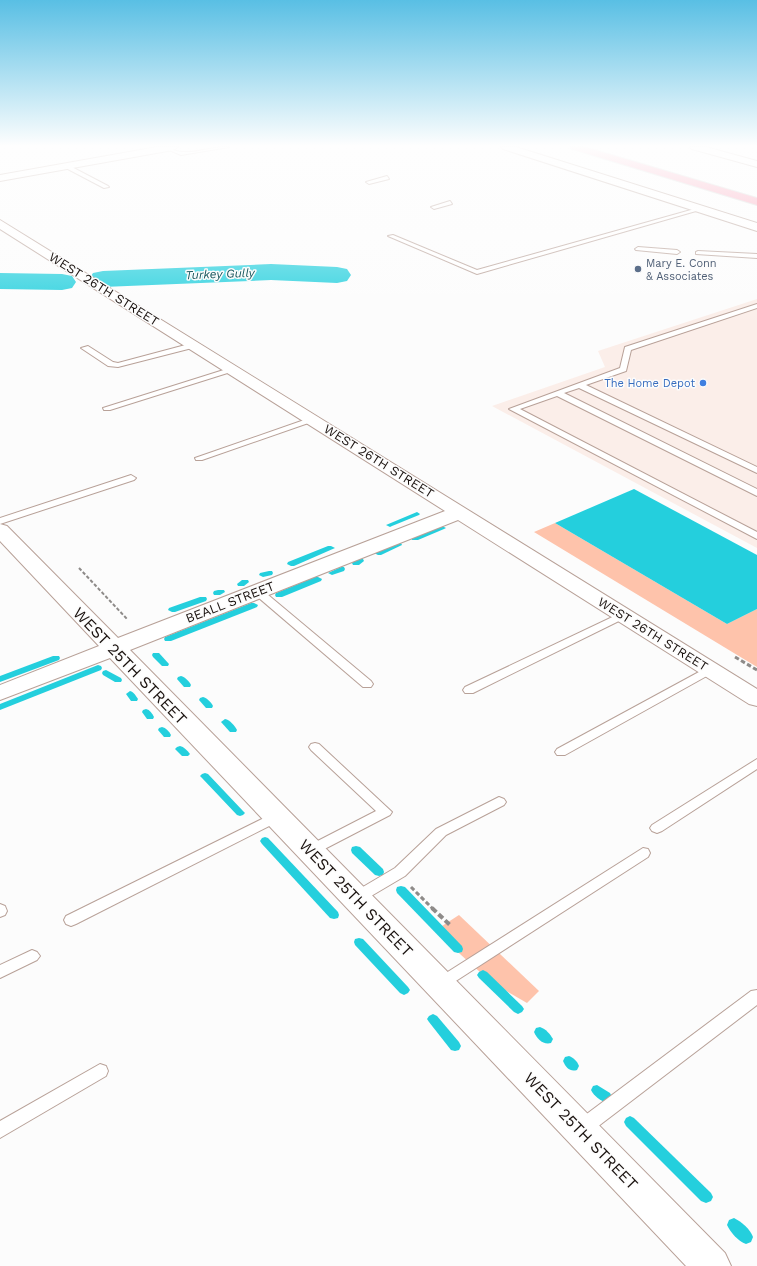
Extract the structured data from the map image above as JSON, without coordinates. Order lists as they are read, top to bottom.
{
  "streets": {
    "street": ["WEST 26TH STREET", "BEALL STREET", "WEST 25TH STREET"]
  },
  "crossings": [
    ["WEST 26TH STREET", "BEALL STREET"],
    ["BEALL STREET", "WEST 25TH STREET"]
  ],
  "water": ["Turkey Gully"],
  "places": ["Mary E. Conn & Associates", "The Home Depot"]
}
